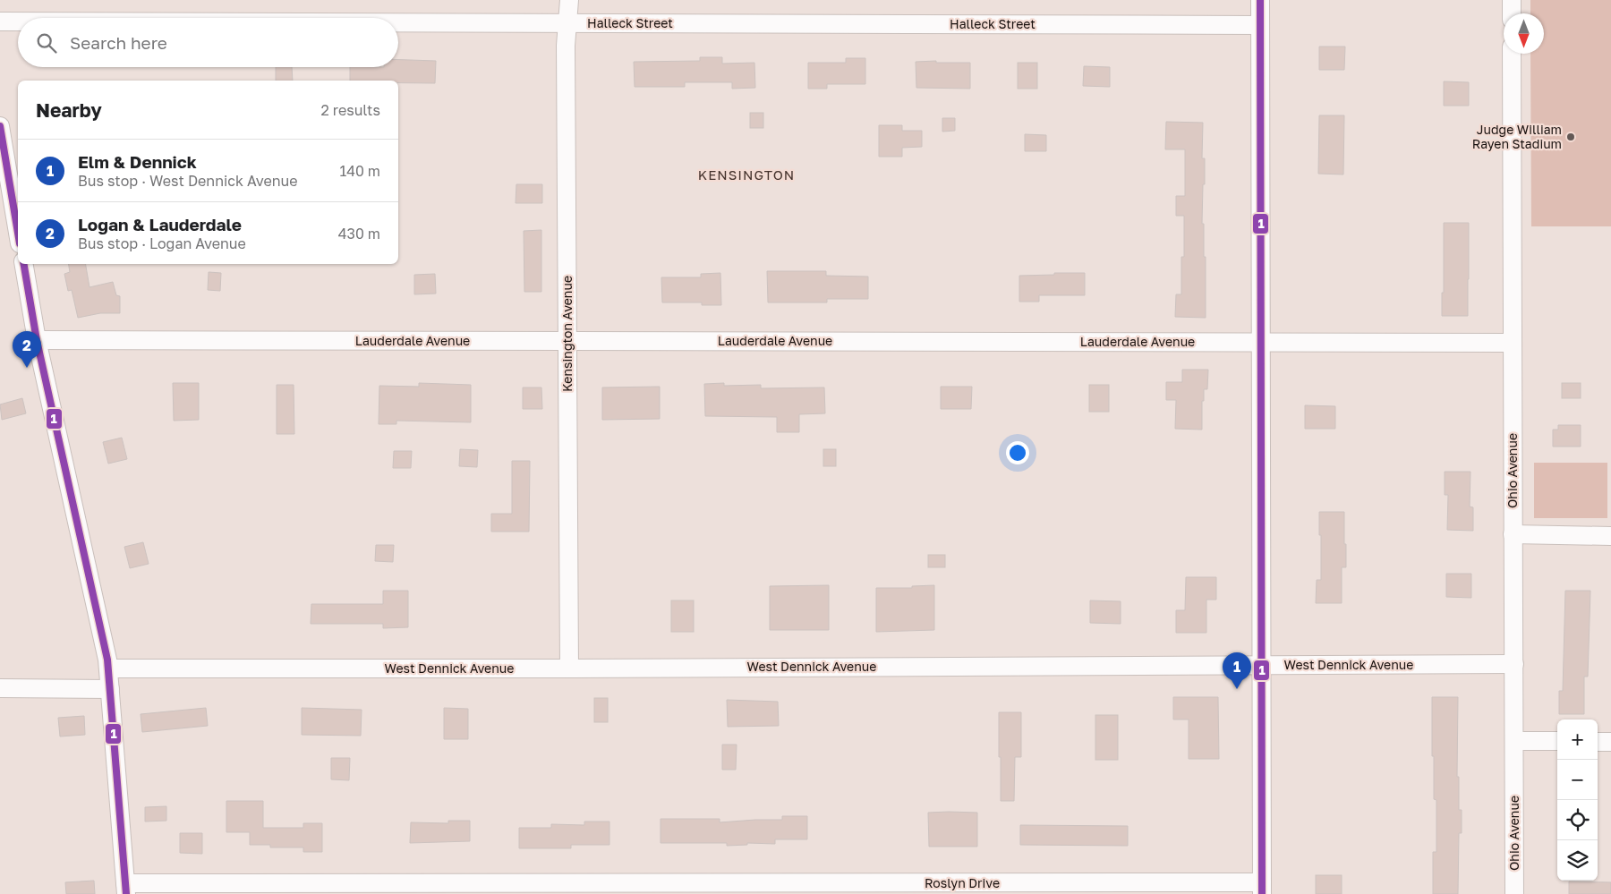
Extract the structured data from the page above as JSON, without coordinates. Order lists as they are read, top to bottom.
{
  "streets": {
    "street": [
      "Halleck Street",
      "Kensington Avenue",
      "Lauderdale Avenue",
      "Ohio Avenue",
      "West Dennick Avenue",
      "Roslyn Drive"
    ]
  },
  "crossings": [
    ["Halleck Street", "Kensington Avenue"],
    ["Kensington Avenue", "Lauderdale Avenue"],
    ["Kensington Avenue", "West Dennick Avenue"],
    ["Lauderdale Avenue", "Ohio Avenue"],
    ["Ohio Avenue", "West Dennick Avenue"]
  ],
  "districts": ["KENSINGTON"],
  "places": ["Judge William Rayen Stadium"],
  "lines": ["transit line 1"],
  "north": "bottom",
  "page": {
    "search": "Search here",
    "heading": ["Nearby", "2 results"],
    "list": [
      {
        "mark": "1",
        "name": "Elm & Dennick",
        "note": "Bus stop · West Dennick Avenue",
        "value": "140 m"
      },
      {
        "mark": "2",
        "name": "Logan & Lauderdale",
        "note": "Bus stop · Logan Avenue",
        "value": "430 m"
      }
    ],
    "pins": ["2", "1"],
    "map_buttons": ["+", "−"]
  }
}
